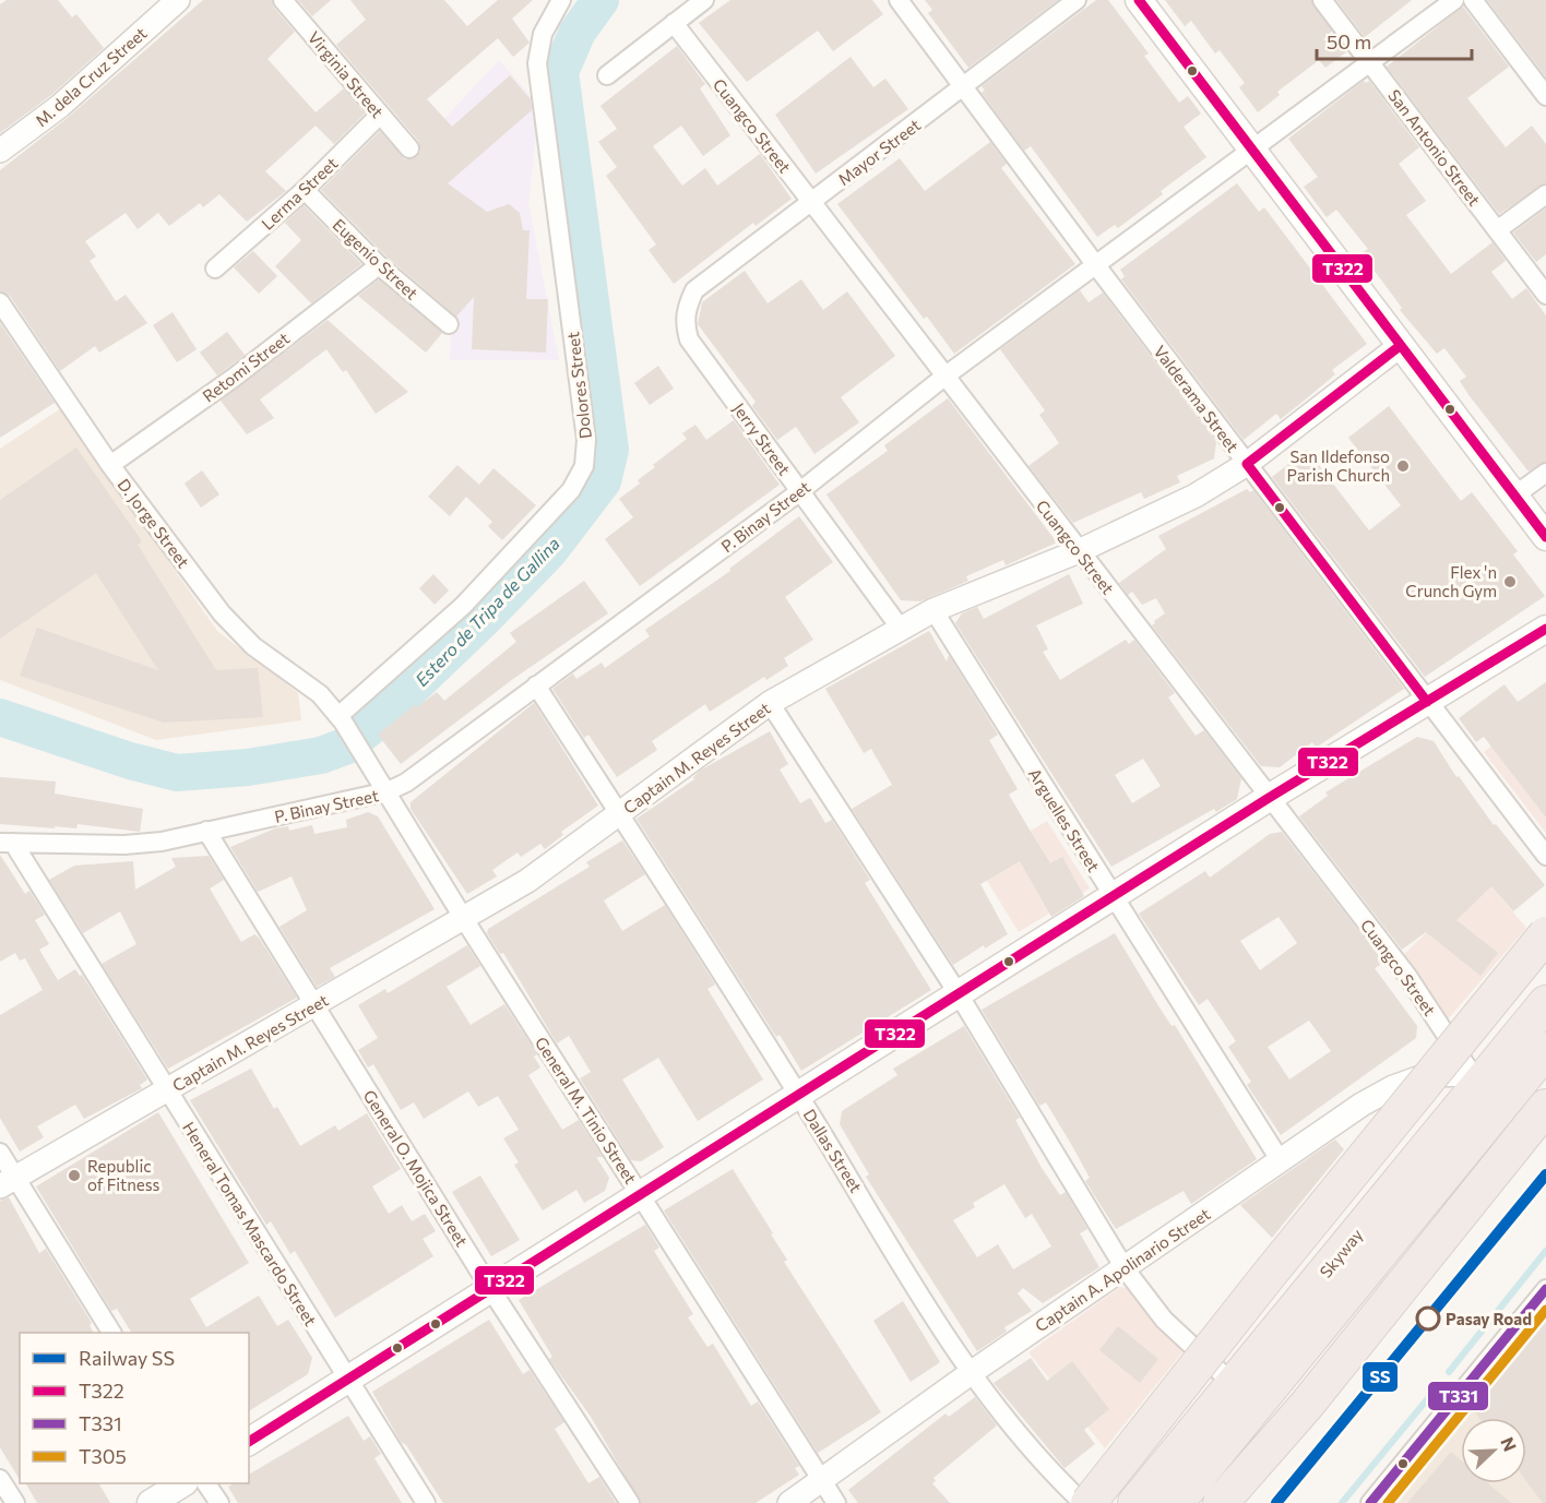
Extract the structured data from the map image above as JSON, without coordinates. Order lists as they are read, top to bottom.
{
  "streets": {
    "highway": ["Skyway"],
    "street": [
      "Virginia Street",
      "M. dela Cruz Street",
      "Cuangco Street",
      "San Antonio Street",
      "Mayor Street",
      "Lerma Street",
      "Eugenio Street",
      "Retomi Street",
      "Dolores Street",
      "Valderama Street",
      "Jerry Street",
      "P. Binay Street",
      "D. Jorge Street",
      "Captain M. Reyes Street",
      "Arguelles Street",
      "General M. Tinio Street",
      "Dallas Street",
      "General O. Mojica Street",
      "Heneral Tomas Mascardo Street",
      "Captain A. Apolinario Street"
    ]
  },
  "crossings": [
    ["Virginia Street", "Lerma Street"],
    ["Cuangco Street", "Mayor Street"],
    ["Cuangco Street", "P. Binay Street"],
    ["Cuangco Street", "Captain M. Reyes Street"],
    ["Cuangco Street", "Captain A. Apolinario Street"],
    ["San Antonio Street", "P. Binay Street"],
    ["Mayor Street", "Valderama Street"],
    ["Mayor Street", "Jerry Street"],
    ["Lerma Street", "Eugenio Street"],
    ["Eugenio Street", "Retomi Street"],
    ["Retomi Street", "D. Jorge Street"],
    ["Dolores Street", "D. Jorge Street"],
    ["Dolores Street", "General M. Tinio Street"],
    ["Valderama Street", "P. Binay Street"],
    ["Valderama Street", "Captain M. Reyes Street"],
    ["Jerry Street", "P. Binay Street"],
    ["Jerry Street", "Captain M. Reyes Street"],
    ["P. Binay Street", "General M. Tinio Street"],
    ["P. Binay Street", "Dallas Street"],
    ["P. Binay Street", "General O. Mojica Street"],
    ["P. Binay Street", "Heneral Tomas Mascardo Street"],
    ["D. Jorge Street", "General M. Tinio Street"],
    ["Captain M. Reyes Street", "Arguelles Street"],
    ["Captain M. Reyes Street", "General M. Tinio Street"],
    ["Captain M. Reyes Street", "Dallas Street"],
    ["Captain M. Reyes Street", "General O. Mojica Street"],
    ["Captain M. Reyes Street", "Heneral Tomas Mascardo Street"],
    ["Arguelles Street", "Captain A. Apolinario Street"],
    ["General M. Tinio Street", "Captain A. Apolinario Street"],
    ["Dallas Street", "Captain A. Apolinario Street"]
  ],
  "water": ["Estero de Tripa de Gallina"],
  "places": [
    "San Ildefonso Parish Church",
    "Flex 'n Crunch Gym",
    "Republic of Fitness",
    "Pasay Road"
  ],
  "lines": [
    "transit line T322",
    "rail line SS",
    "transit line T331",
    "transit line T305"
  ],
  "legend": [
    "Railway SS",
    "T322",
    "T331",
    "T305"
  ],
  "scale_bar": "50 m",
  "north": "top right"
}
